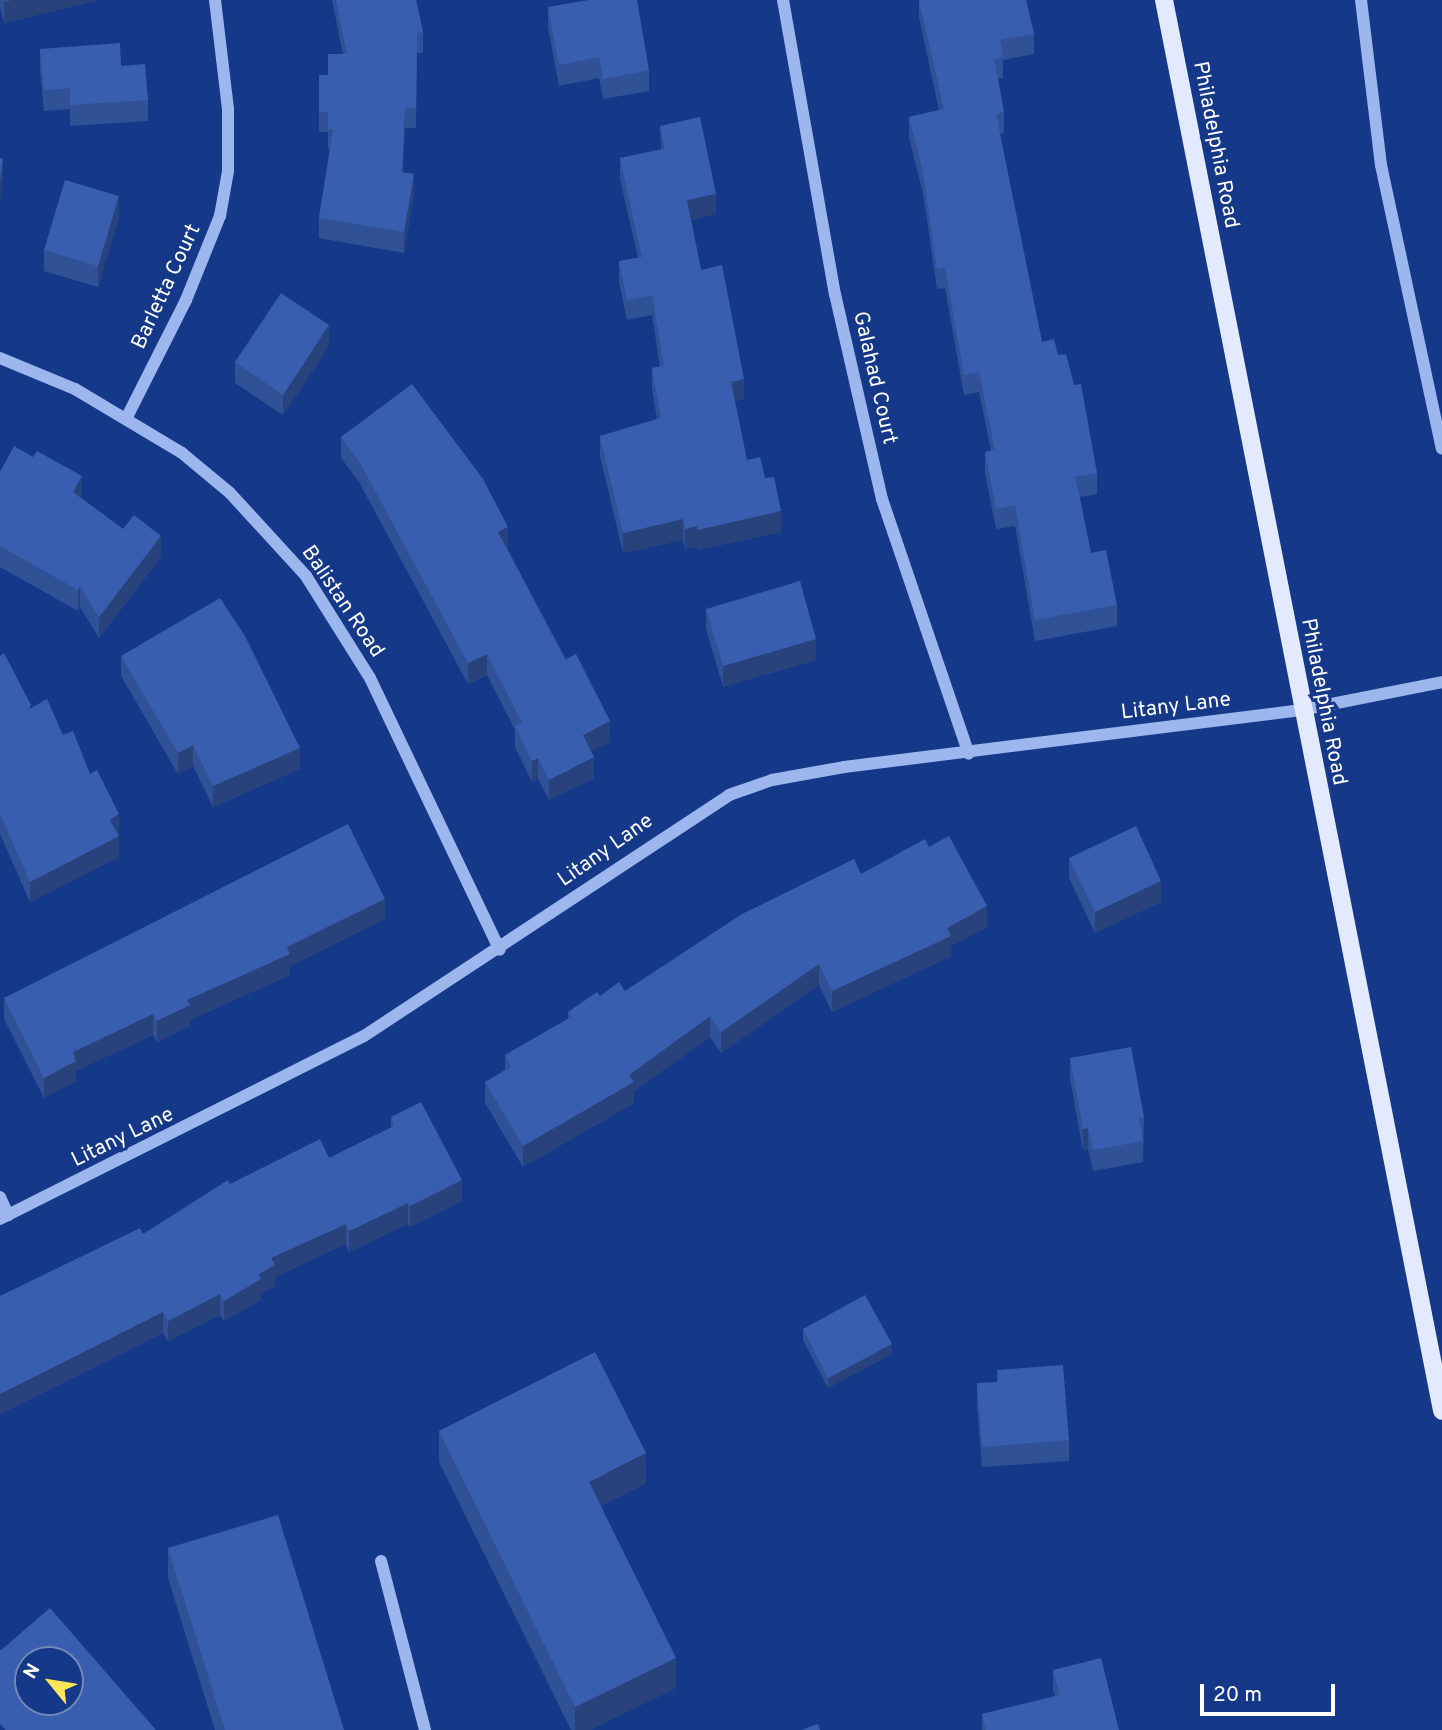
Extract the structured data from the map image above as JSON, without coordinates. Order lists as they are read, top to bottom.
{
  "streets": {
    "main road": ["Philadelphia Road"],
    "street": [
      "Barletta Court",
      "Galahad Court",
      "Balistan Road",
      "Litany Lane"
    ]
  },
  "crossings": [
    ["Philadelphia Road", "Litany Lane"],
    ["Barletta Court", "Balistan Road"],
    ["Galahad Court", "Litany Lane"],
    ["Balistan Road", "Litany Lane"]
  ],
  "scale_bar": "20 m",
  "north": "top left"
}
